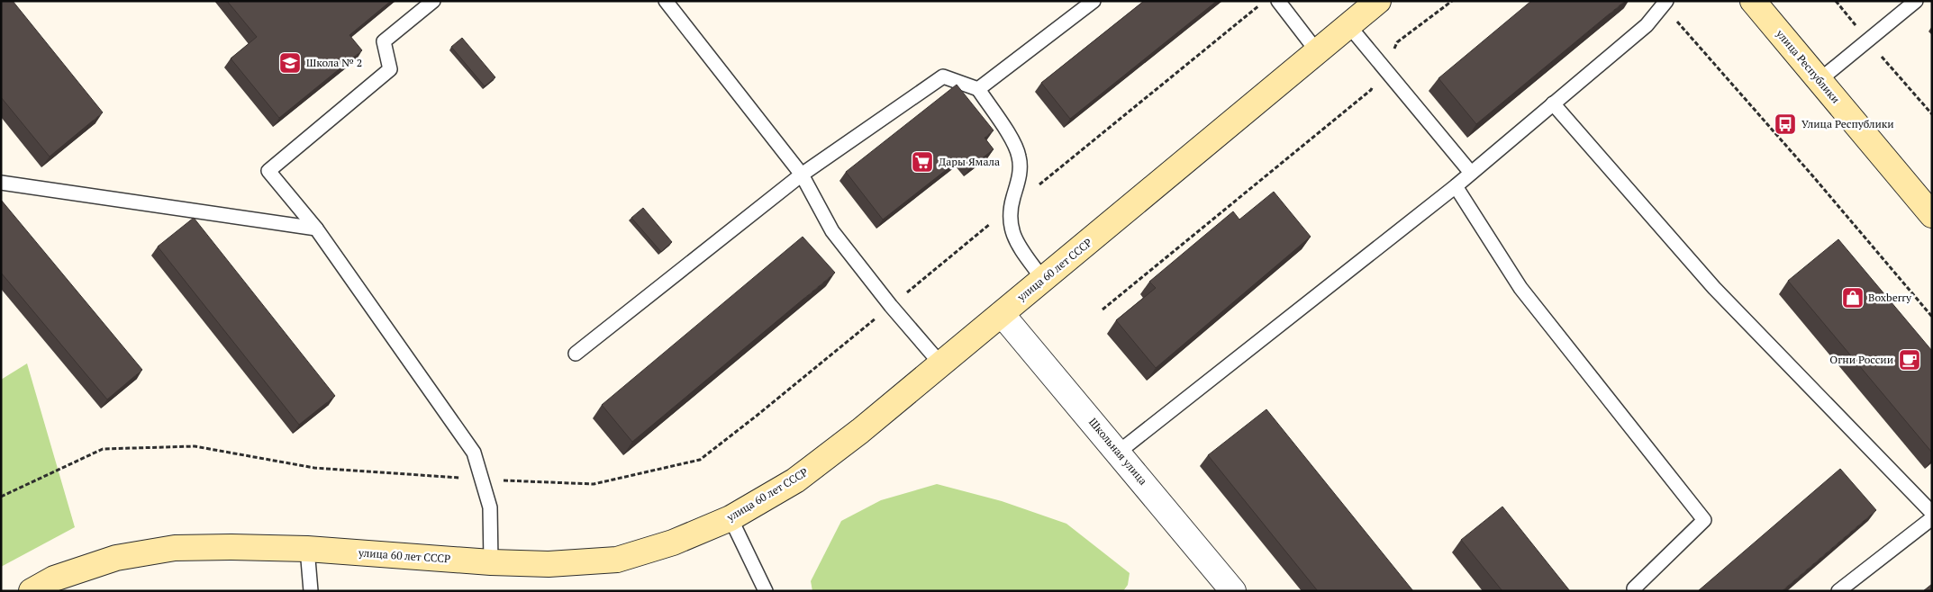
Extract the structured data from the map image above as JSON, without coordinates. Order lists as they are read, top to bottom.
{
  "streets": {
    "main road": ["улица Республики", "улица 60 лет СССР"],
    "street": ["Школьная улица"]
  },
  "crossings": [
    ["улица 60 лет СССР", "Школьная улица"]
  ],
  "places": {
    "school or university": ["Школа № 2"],
    "bus stop": ["Улица Республики"],
    "supermarket": ["Дары Ямала"],
    "shop": ["Boxberry"],
    "cafe": ["Огни России"]
  }
}
